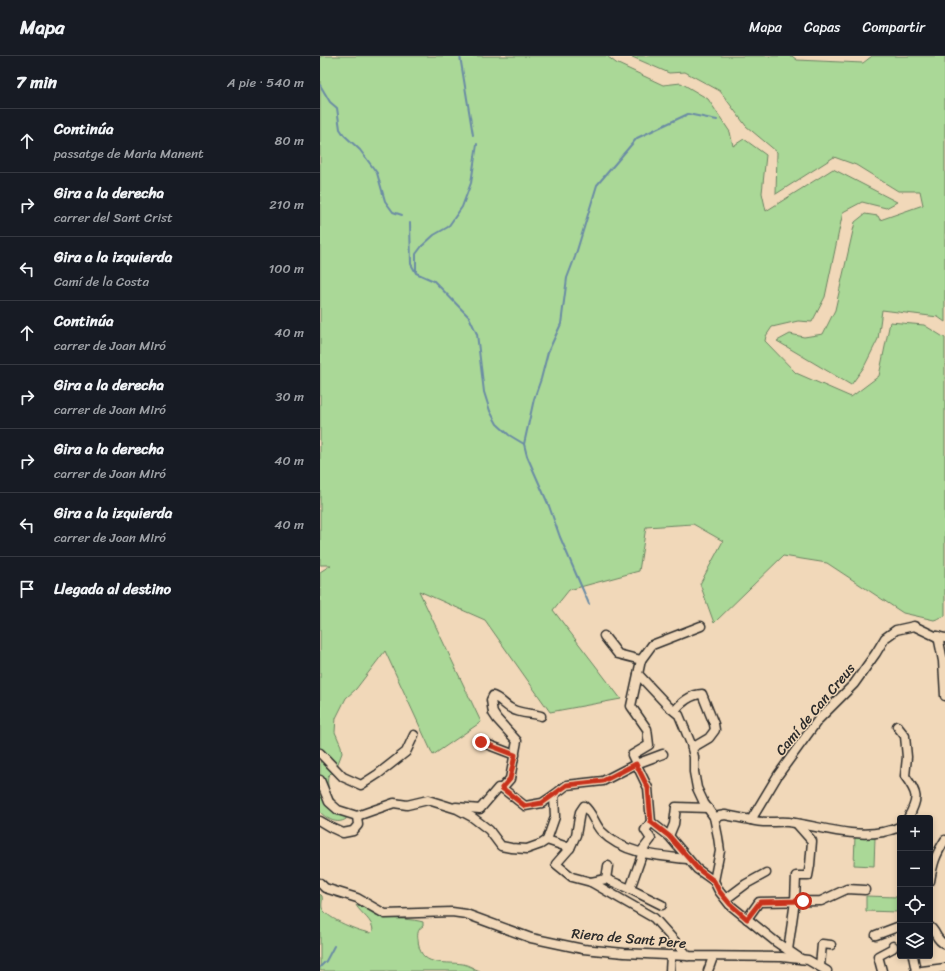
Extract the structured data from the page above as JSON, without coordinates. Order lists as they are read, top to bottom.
{
  "streets": {
    "street": ["Camí de Can Creus", "Riera de Sant Pere"]
  },
  "page": {
    "header": "Mapa",
    "nav": ["Mapa", "Capas", "Compartir"],
    "heading": ["7 min", "A pie · 540 m"],
    "list": [
      ["Continúa", "passatge de Maria Manent", "80 m"],
      ["Gira a la derecha", "carrer del Sant Crist", "210 m"],
      ["Gira a la izquierda", "Camí de la Costa", "100 m"],
      ["Continúa", "carrer de Joan Miró", "40 m"],
      ["Gira a la derecha", "carrer de Joan Miró", "30 m"],
      ["Gira a la derecha", "carrer de Joan Miró", "40 m"],
      ["Gira a la izquierda", "carrer de Joan Miró", "40 m"],
      "Llegada al destino"
    ],
    "map_buttons": ["+", "−"]
  }
}
